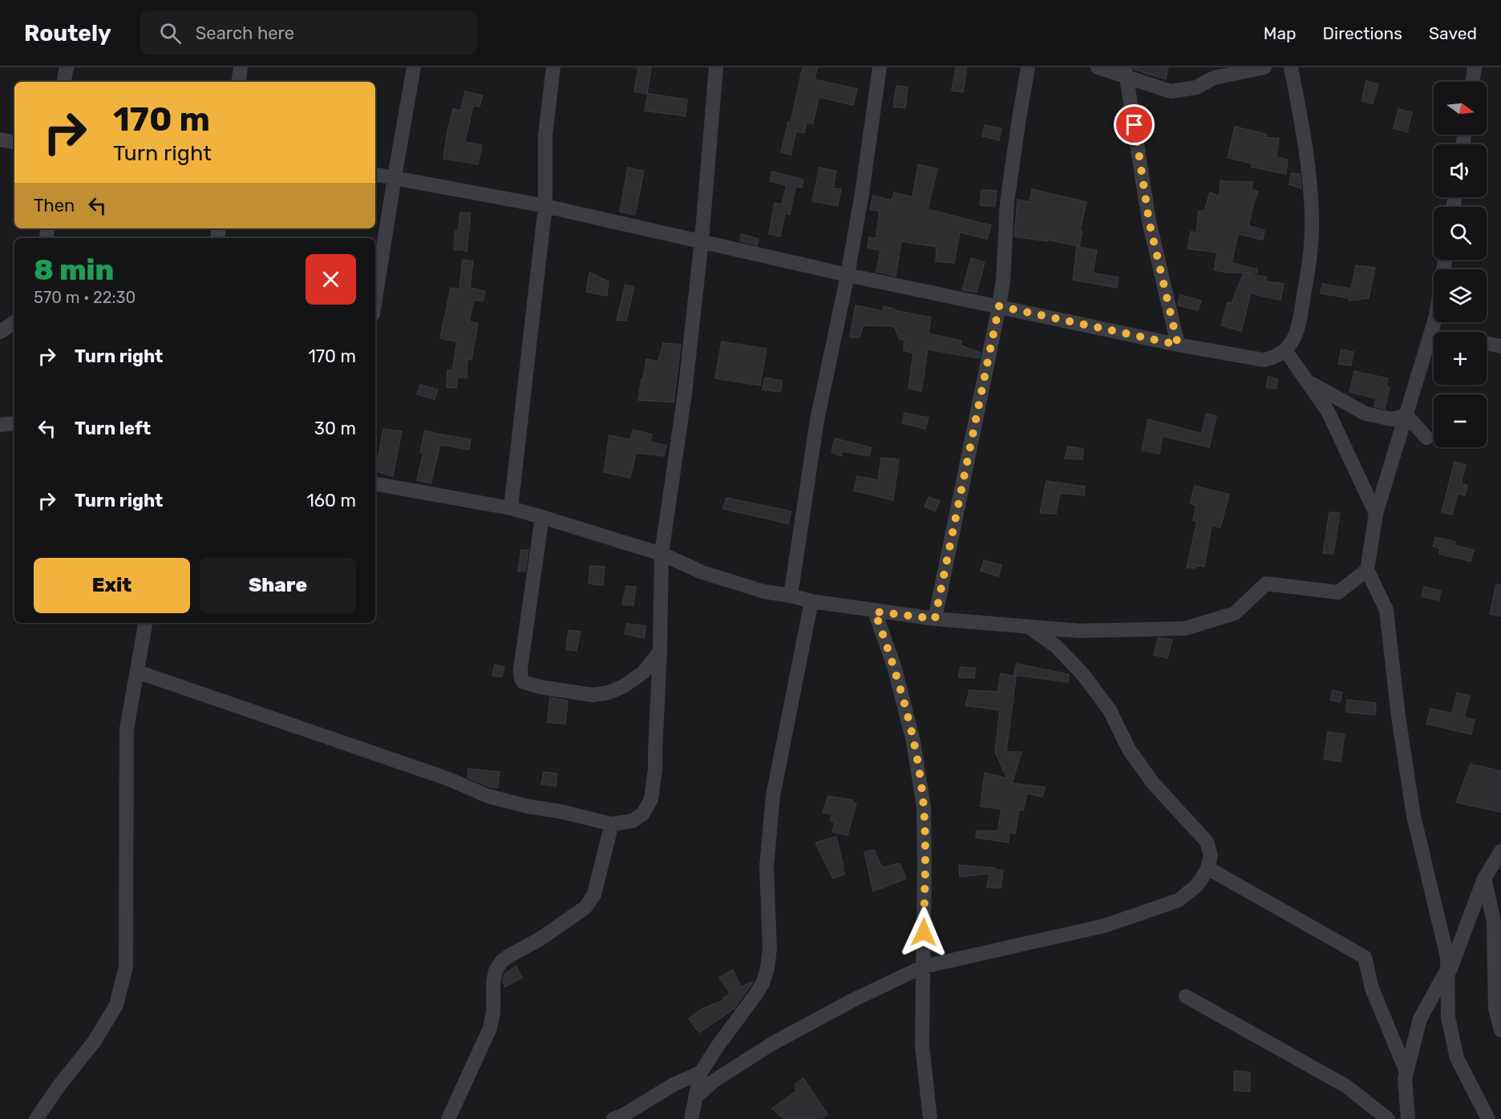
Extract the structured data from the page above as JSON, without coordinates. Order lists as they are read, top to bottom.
{
  "north": "right",
  "page": {
    "header": "Routely",
    "search": "Search here",
    "nav": ["Map", "Directions", "Saved"],
    "map_buttons": ["+", "−"],
    "turn": ["170 m", "Turn right"],
    "then": "Then",
    "heading": ["8 min", "570 m · 22:30"],
    "list": [
      {
        "name": "Turn right",
        "value": "170 m"
      },
      {
        "name": "Turn left",
        "value": "30 m"
      },
      {
        "name": "Turn right",
        "value": "160 m"
      }
    ],
    "buttons": ["Exit", "Share"]
  }
}
